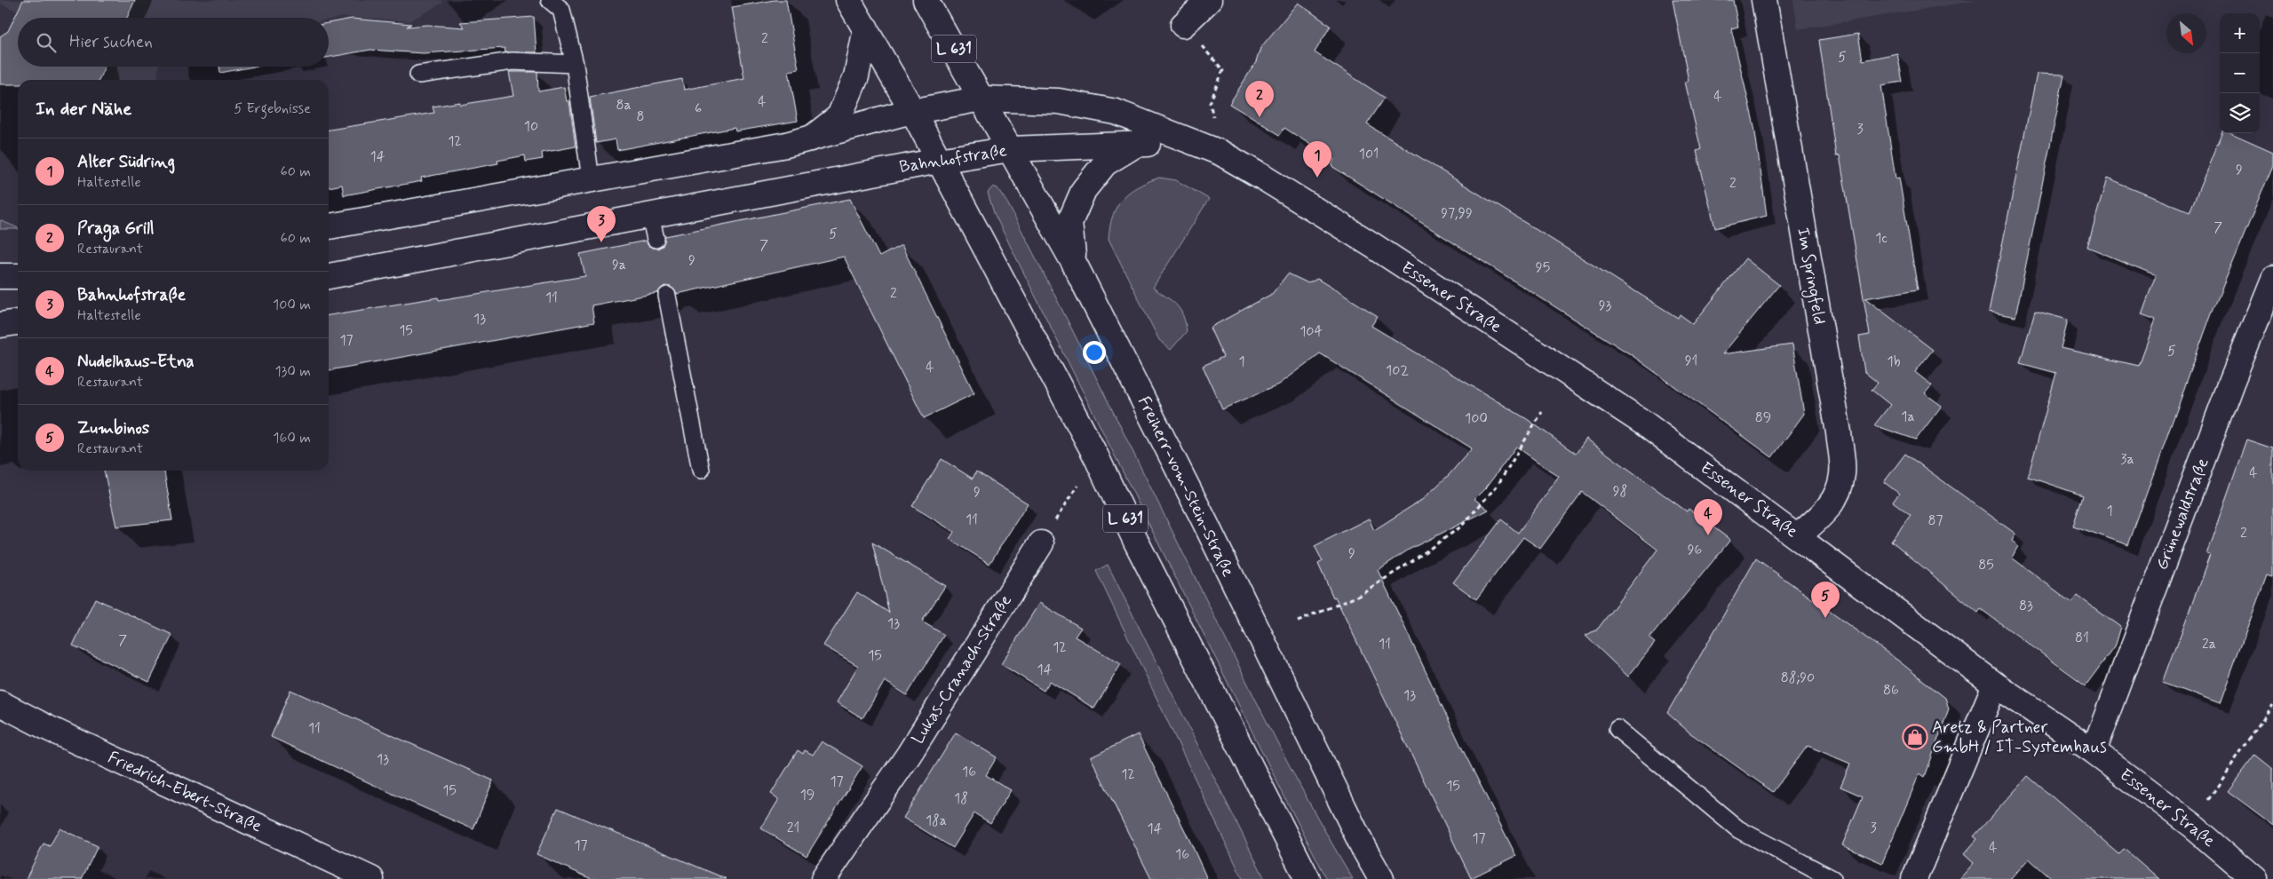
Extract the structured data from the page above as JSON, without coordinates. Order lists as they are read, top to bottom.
{
  "streets": {
    "street": [
      "L 631",
      "Bahnhofstraße",
      "Im Springfeld",
      "Essener Straße",
      "Freiherr-vom-Stein-Straße",
      "Grünewaldstraße",
      "Lukas-Cranach-Straße",
      "Friedrich-Ebert-Straße"
    ]
  },
  "crossings": [
    ["L 631", "Bahnhofstraße"],
    ["L 631", "Essener Straße"],
    ["L 631", "Freiherr-vom-Stein-Straße"],
    ["Bahnhofstraße", "Essener Straße"],
    ["Bahnhofstraße", "Freiherr-vom-Stein-Straße"],
    ["Im Springfeld", "Essener Straße"],
    ["Essener Straße", "Freiherr-vom-Stein-Straße"],
    ["Essener Straße", "Grünewaldstraße"]
  ],
  "places": {
    "shop": ["Aretz & Partner GmbH / IT-Systemhaus"]
  },
  "house_numbers": [
    "2",
    "5",
    "4",
    "4",
    "8a",
    "6",
    "8",
    "10",
    "3",
    "12",
    "101",
    "14",
    "9",
    "2",
    "97,99",
    "7",
    "5",
    "1c",
    "7",
    "9",
    "9a",
    "95",
    "2",
    "11",
    "93",
    "13",
    "15",
    "104",
    "17",
    "5",
    "91",
    "1",
    "1b",
    "4",
    "102",
    "1a",
    "89",
    "100",
    "3a",
    "4",
    "98",
    "9",
    "1",
    "11",
    "87",
    "2",
    "96",
    "9",
    "85",
    "83",
    "13",
    "81",
    "7",
    "11",
    "2a",
    "12",
    "15",
    "14",
    "88;90",
    "86",
    "13",
    "11",
    "13",
    "16",
    "12",
    "17",
    "15",
    "15",
    "19",
    "18",
    "18a",
    "21",
    "3",
    "14",
    "17",
    "17",
    "4",
    "16"
  ],
  "north": "bottom right",
  "page": {
    "map_buttons": ["+", "−"],
    "search": "Hier suchen",
    "heading": ["In der Nähe", "5 Ergebnisse"],
    "pins": [
      "2",
      "1",
      "3",
      "4",
      "5"
    ],
    "list": [
      {
        "mark": "1",
        "name": "Alter Südring",
        "note": "Haltestelle",
        "value": "60 m"
      },
      {
        "mark": "2",
        "name": "Praga Grill",
        "note": "Restaurant",
        "value": "60 m"
      },
      {
        "mark": "3",
        "name": "Bahnhofstraße",
        "note": "Haltestelle",
        "value": "100 m"
      },
      {
        "mark": "4",
        "name": "Nudelhaus-Etna",
        "note": "Restaurant",
        "value": "130 m"
      },
      {
        "mark": "5",
        "name": "Zumbinos",
        "note": "Restaurant",
        "value": "160 m"
      }
    ]
  }
}
